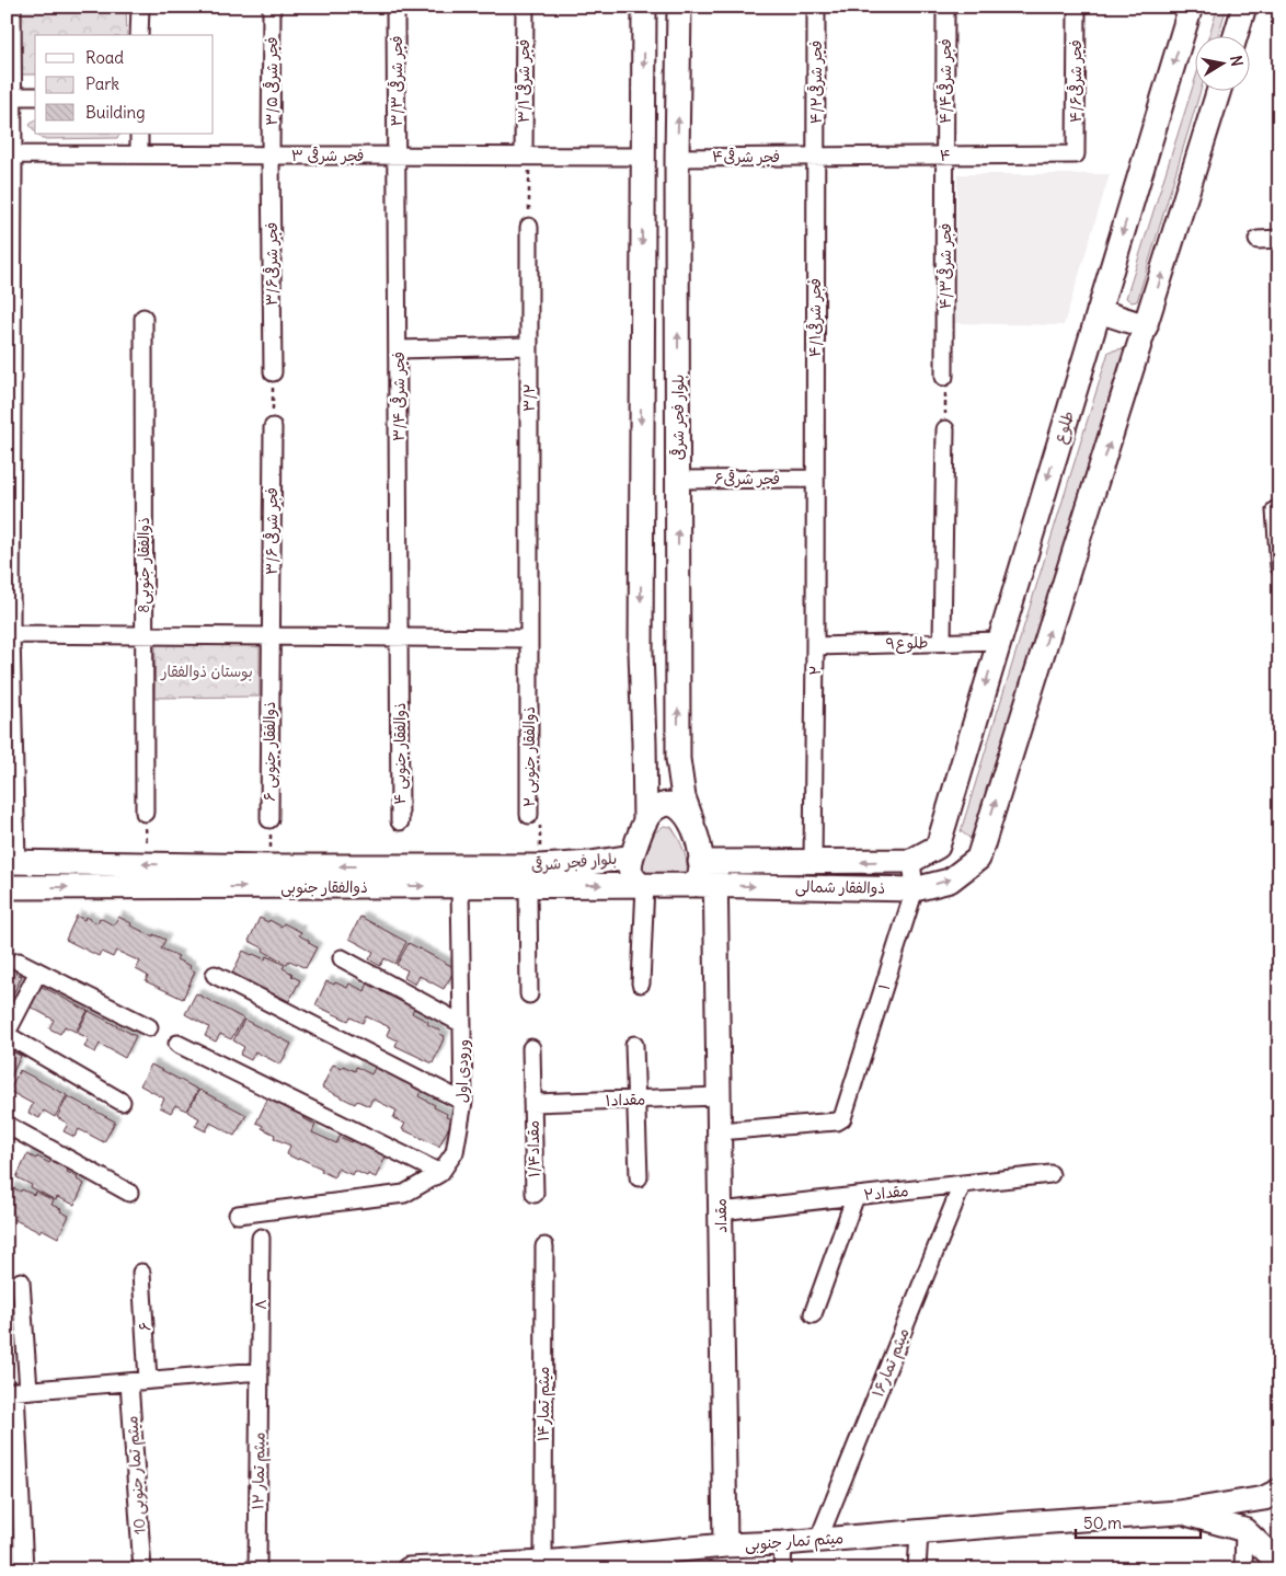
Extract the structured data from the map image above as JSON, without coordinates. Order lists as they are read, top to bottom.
{
  "streets": {
    "main road": [
      "بلوار فجر شرقی",
      "طلوع",
      "ذوالفقار جنوبی",
      "ذوالفقار شمالی",
      "مقداد",
      "میثم تمار جنوبی"
    ],
    "street": [
      "۳/۵ فجر شرقی",
      "۳/۳ فجر شرقی",
      "۳/۱ فجر شرقی",
      "فجر شرقی۴/۴",
      "فجر شرقی۴/۶",
      "فجر شرقی۴/۲",
      "۳ فجر شرقی",
      "۴",
      "فجر شرقی۴",
      "فجر شرقی۳/۶",
      "فجر شرقی۴/۳",
      "فجر شرقی۴/۱",
      "۳/۴ فجر شرقی",
      "۳/۲",
      "فجر شرقی۶",
      "۳/۶ فجر شرقی",
      "8ذوالفقار جنوبی",
      "طلوع۹",
      "۲",
      "۶ ذوالفقار جنوبی",
      "۴ ذوالفقار جنوبی",
      "۲ ذوالفقار جنوبی",
      "۱",
      "ورودی اول",
      "مقداد۱",
      "مقداد۱/۴",
      "مقداد۲",
      "۸",
      "۶",
      "میثم تمار۱۶",
      "میثم تمار۱۴",
      "میثم تمار ۱۲",
      "میثم تمار جنوبی 10"
    ]
  },
  "crossings": [
    ["۳/۵ فجر شرقی", "۳ فجر شرقی"],
    ["۳/۵ فجر شرقی", "فجر شرقی۳/۶"],
    ["۳/۳ فجر شرقی", "۳ فجر شرقی"],
    ["۳/۳ فجر شرقی", "۳/۴ فجر شرقی"],
    ["۳/۱ فجر شرقی", "۳ فجر شرقی"],
    ["فجر شرقی۴/۴", "۴"],
    ["فجر شرقی۴/۴", "فجر شرقی۴/۳"],
    ["فجر شرقی۴/۶", "۴"],
    ["فجر شرقی۴/۲", "۴"],
    ["فجر شرقی۴/۲", "فجر شرقی۴"],
    ["فجر شرقی۴/۲", "فجر شرقی۴/۱"],
    ["۳ فجر شرقی", "فجر شرقی۳/۶"],
    ["۳ فجر شرقی", "۳/۴ فجر شرقی"],
    ["۴", "فجر شرقی۴"],
    ["۴", "فجر شرقی۴/۳"],
    ["۴", "فجر شرقی۴/۱"],
    ["فجر شرقی۴", "فجر شرقی۴/۱"],
    ["فجر شرقی۴", "بلوار فجر شرقی"],
    ["فجر شرقی۴/۱", "فجر شرقی۶"],
    ["فجر شرقی۴/۱", "۲"],
    ["۳/۴ فجر شرقی", "۴ ذوالفقار جنوبی"],
    ["۳/۲", "۲ ذوالفقار جنوبی"],
    ["بلوار فجر شرقی", "فجر شرقی۶"],
    ["بلوار فجر شرقی", "۲ ذوالفقار جنوبی"],
    ["بلوار فجر شرقی", "ذوالفقار جنوبی"],
    ["بلوار فجر شرقی", "ذوالفقار شمالی"],
    ["بلوار فجر شرقی", "مقداد"],
    ["طلوع", "طلوع۹"],
    ["طلوع", "ذوالفقار شمالی"],
    ["فجر شرقی۶", "۲"],
    ["۳/۶ فجر شرقی", "۶ ذوالفقار جنوبی"],
    ["طلوع۹", "۲"],
    ["۲", "ذوالفقار شمالی"],
    ["۶ ذوالفقار جنوبی", "ذوالفقار جنوبی"],
    ["۲ ذوالفقار جنوبی", "ذوالفقار جنوبی"],
    ["ذوالفقار جنوبی", "ذوالفقار شمالی"],
    ["ذوالفقار جنوبی", "ورودی اول"],
    ["ذوالفقار جنوبی", "مقداد"],
    ["ذوالفقار شمالی", "۱"],
    ["ذوالفقار شمالی", "مقداد"],
    ["۱", "مقداد"],
    ["مقداد۱", "مقداد۱/۴"],
    ["مقداد۱", "مقداد"],
    ["مقداد۲", "مقداد"],
    ["مقداد۲", "میثم تمار۱۶"],
    ["مقداد", "میثم تمار جنوبی"],
    ["۸", "میثم تمار ۱۲"],
    ["میثم تمار۱۶", "میثم تمار جنوبی"],
    ["میثم تمار۱۴", "میثم تمار جنوبی"]
  ],
  "parks": ["بوستان ذوالفقار"],
  "legend": ["Road", "Park", "Building"],
  "scale_bar": "50 m",
  "north": "right"
}
